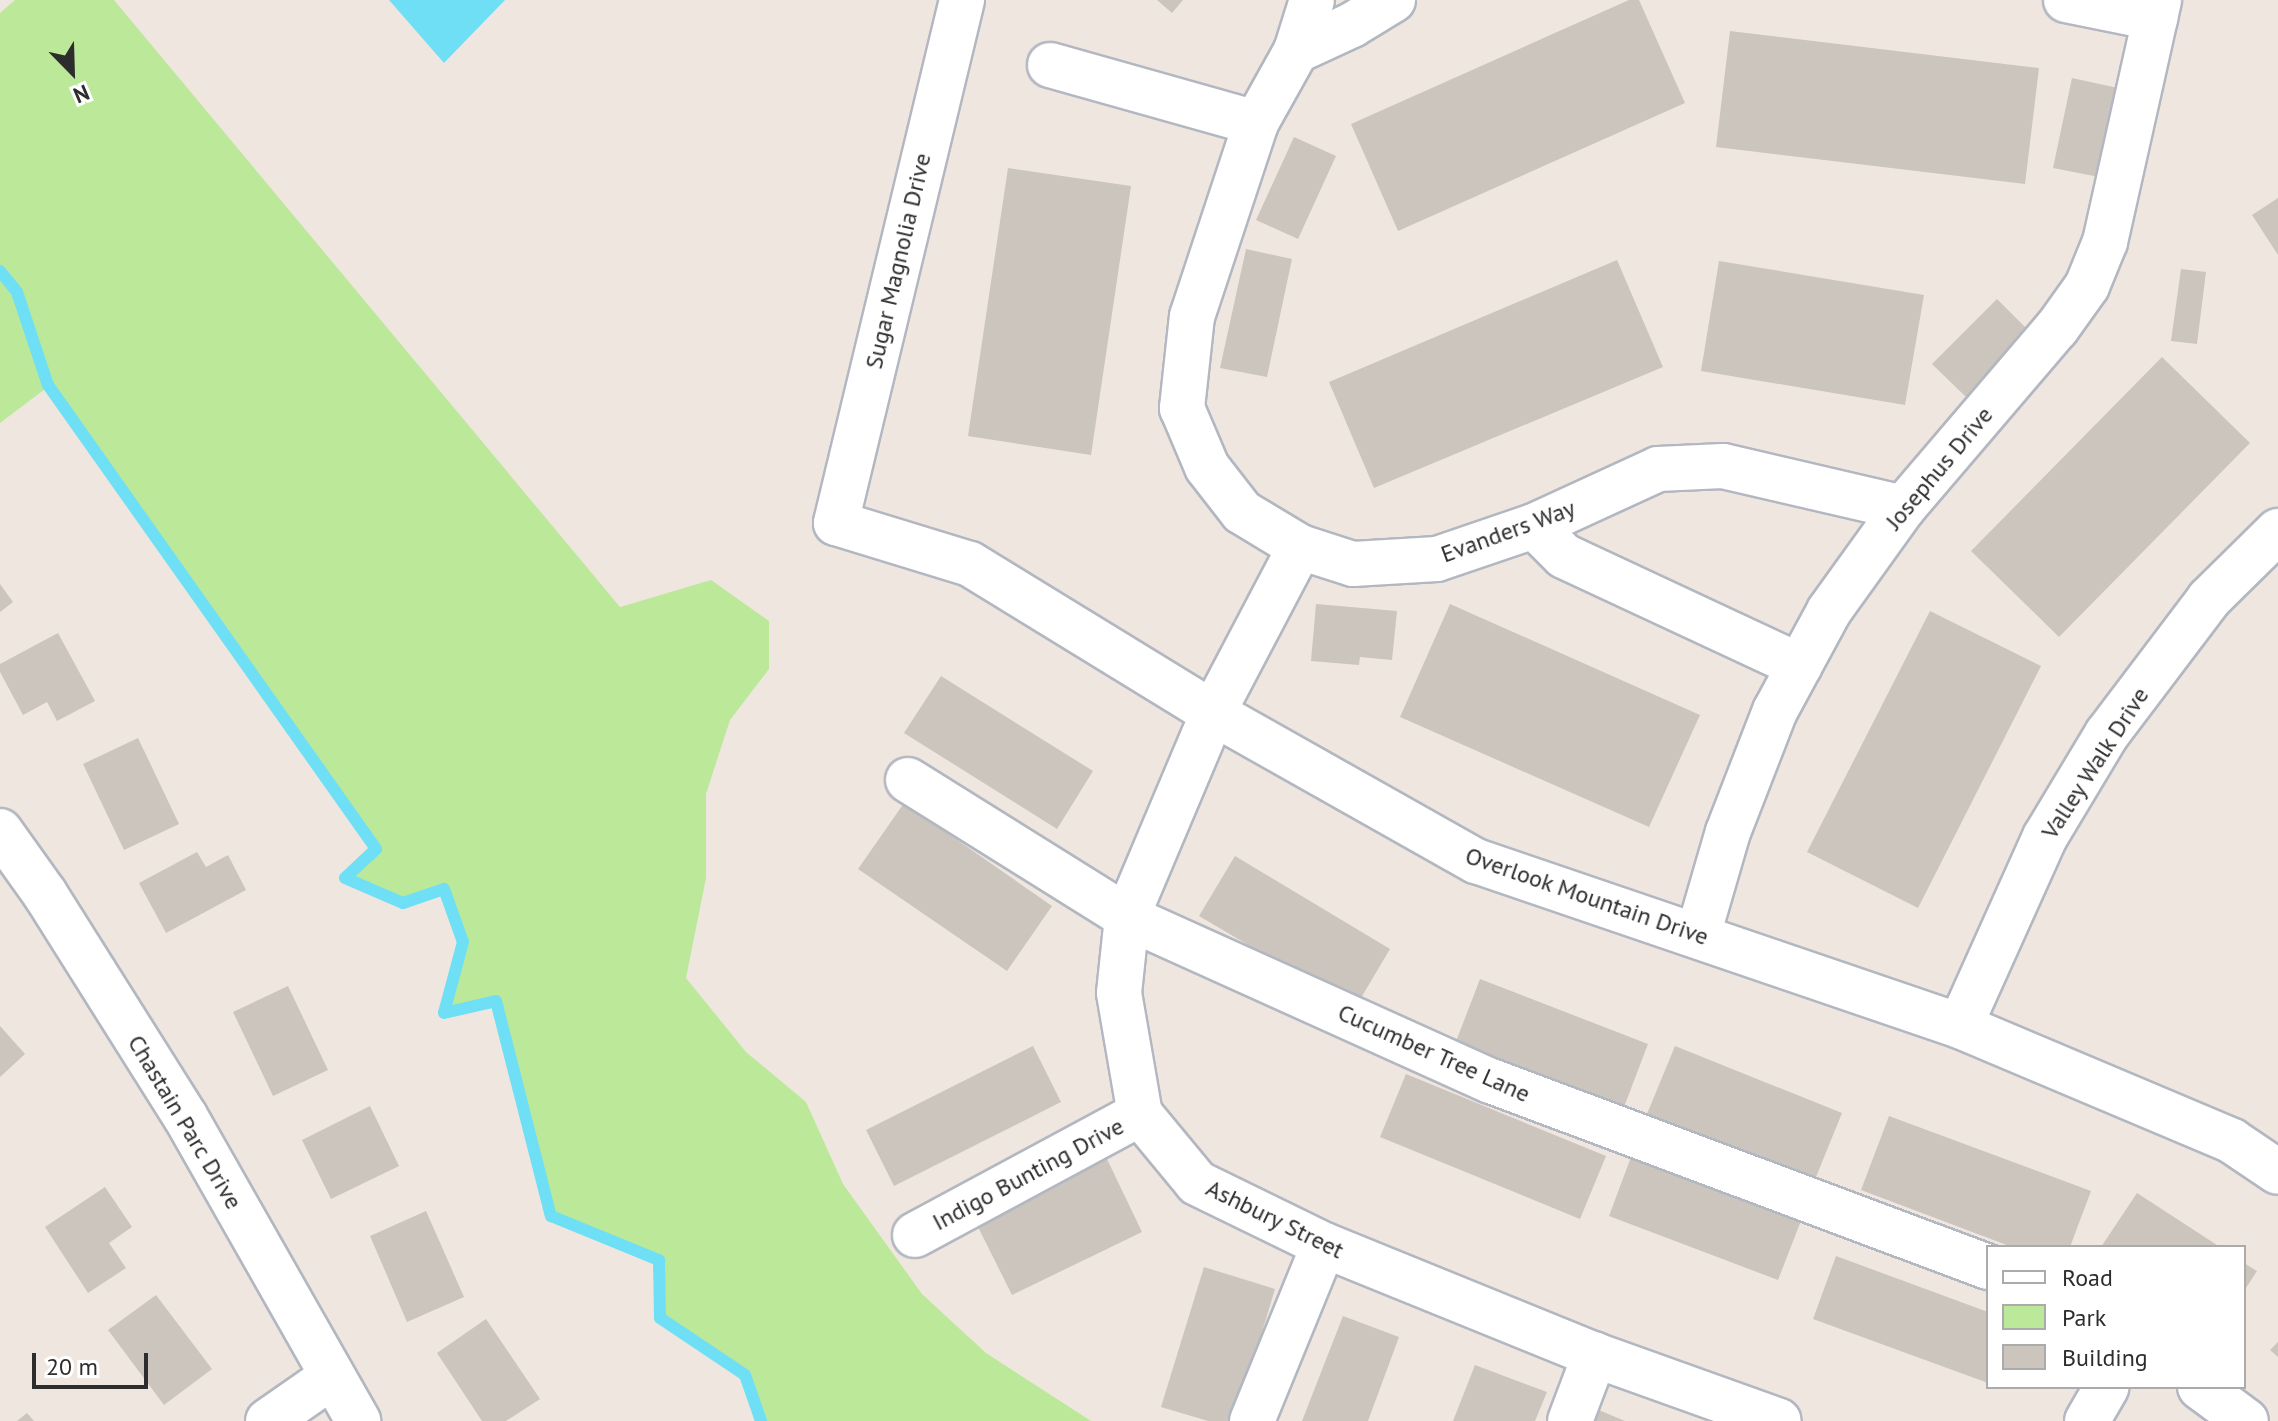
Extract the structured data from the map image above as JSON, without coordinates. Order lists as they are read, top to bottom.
{
  "streets": {
    "street": [
      "Sugar Magnolia Drive",
      "Josephus Drive",
      "Evanders Way",
      "Valley Walk Drive",
      "Overlook Mountain Drive",
      "Cucumber Tree Lane",
      "Chastain Parc Drive",
      "Indigo Bunting Drive",
      "Ashbury Street"
    ]
  },
  "crossings": [
    ["Sugar Magnolia Drive", "Overlook Mountain Drive"],
    ["Josephus Drive", "Evanders Way"],
    ["Josephus Drive", "Overlook Mountain Drive"],
    ["Evanders Way", "Ashbury Street"],
    ["Valley Walk Drive", "Overlook Mountain Drive"],
    ["Overlook Mountain Drive", "Ashbury Street"],
    ["Cucumber Tree Lane", "Ashbury Street"],
    ["Indigo Bunting Drive", "Ashbury Street"]
  ],
  "legend": ["Road", "Park", "Building"],
  "scale_bar": "20 m",
  "north": "bottom right"
}
